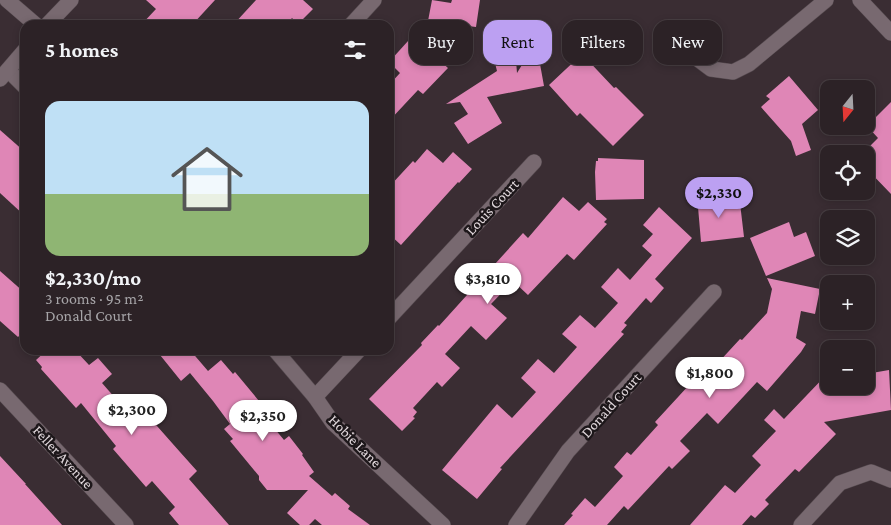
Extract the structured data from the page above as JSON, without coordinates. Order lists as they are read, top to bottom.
{
  "streets": {
    "street": [
      "Louis Court",
      "Donald Court",
      "Hobie Lane",
      "Feller Avenue"
    ]
  },
  "north": "bottom",
  "page": {
    "chip": [
      "Buy",
      "Rent",
      "Filters",
      "New"
    ],
    "heading": "5 homes",
    "map_buttons": ["+", "−"],
    "list": [
      {
        "name": "$2,330/mo",
        "note": "3 rooms · 95 m² · Donald Court"
      }
    ],
    "price": [
      "$2,330",
      "$3,810",
      "$1,800",
      "$2,300",
      "$2,350"
    ]
  }
}
